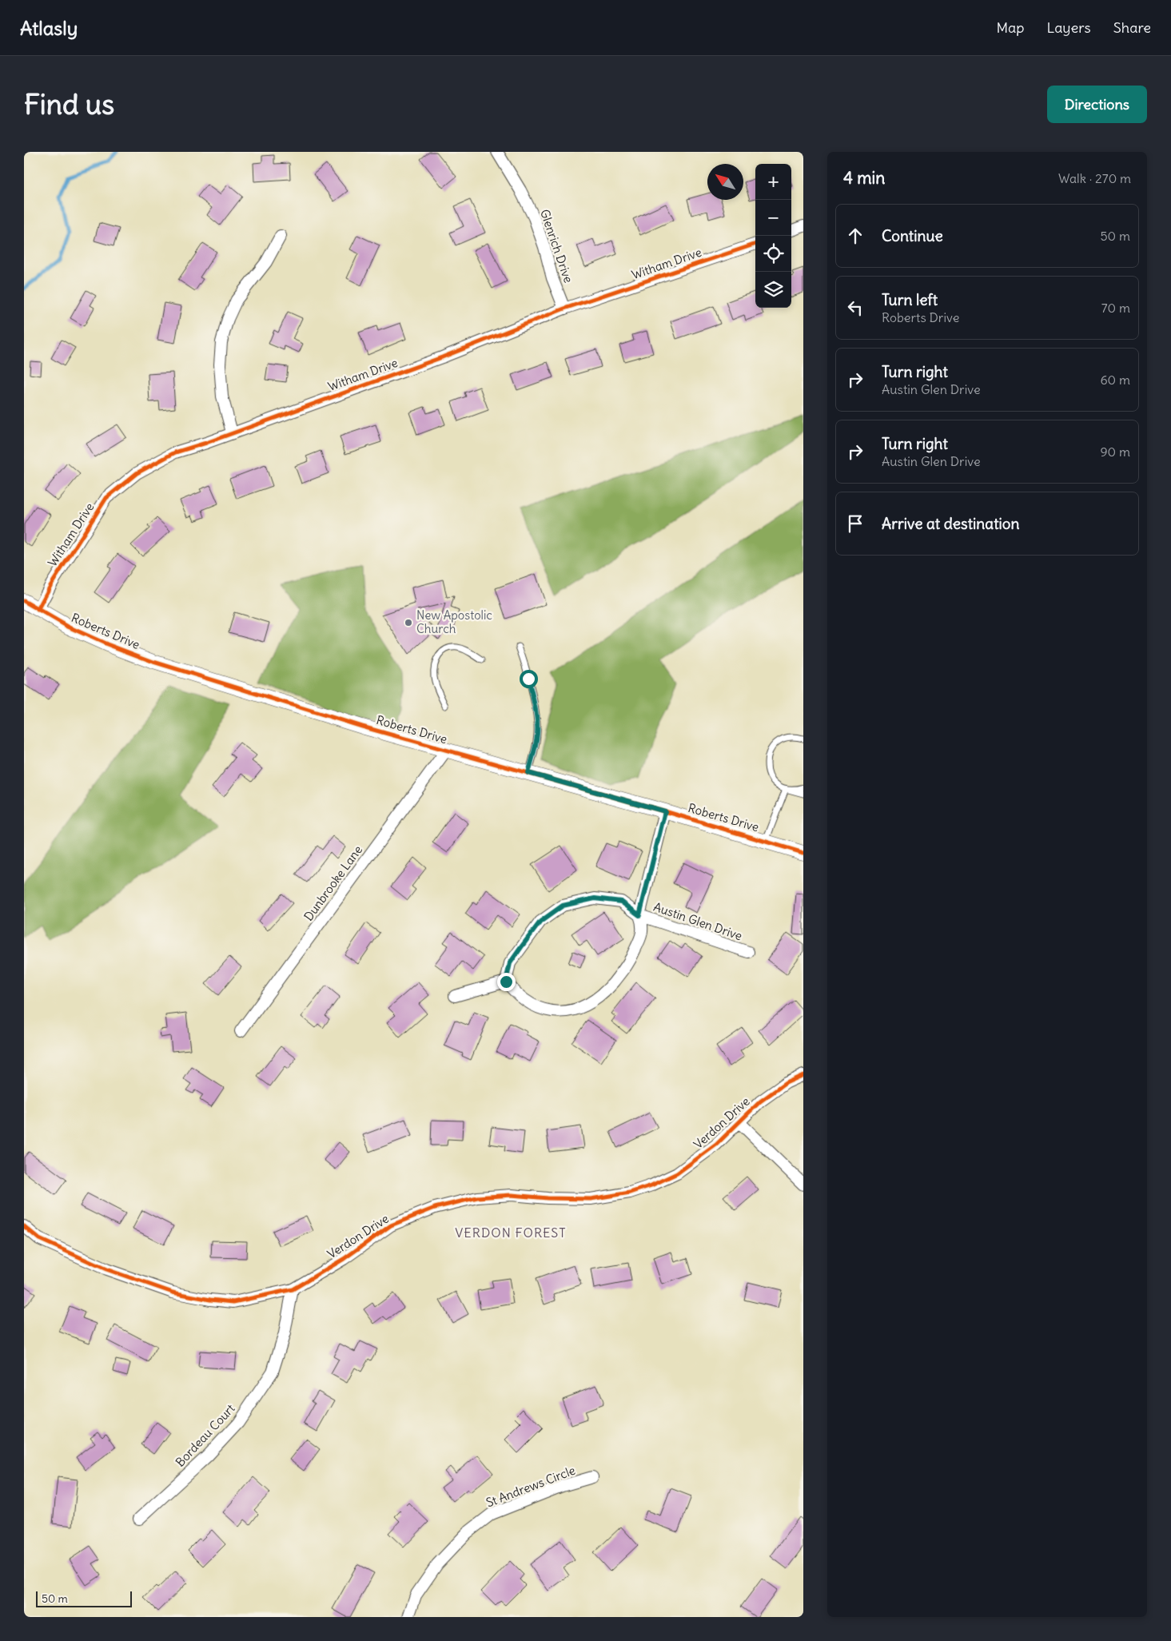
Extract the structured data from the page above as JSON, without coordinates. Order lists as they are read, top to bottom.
{
  "streets": {
    "street": [
      "Glenrich Drive",
      "Witham Drive",
      "Roberts Drive",
      "Dunbrooke Lane",
      "Austin Glen Drive",
      "Verdon Drive",
      "Bordeau Court",
      "St Andrews Circle"
    ]
  },
  "crossings": [
    ["Glenrich Drive", "Witham Drive"],
    ["Witham Drive", "Roberts Drive"],
    ["Roberts Drive", "Dunbrooke Lane"],
    ["Roberts Drive", "Austin Glen Drive"],
    ["Verdon Drive", "Bordeau Court"]
  ],
  "districts": ["VERDON FOREST"],
  "places": ["New Apostolic Church"],
  "scale_bar": "50 m",
  "north": "top left",
  "page": {
    "header": "Atlasly",
    "nav": ["Map", "Layers", "Share"],
    "buttons": "Directions",
    "title": "Find us",
    "heading": ["4 min", "Walk · 270 m"],
    "map_buttons": ["+", "−"],
    "list": [
      ["Continue", "50 m"],
      ["Turn left", "Roberts Drive", "70 m"],
      ["Turn right", "Austin Glen Drive", "60 m"],
      ["Turn right", "Austin Glen Drive", "90 m"],
      "Arrive at destination"
    ],
    "scale": "50 m"
  }
}
